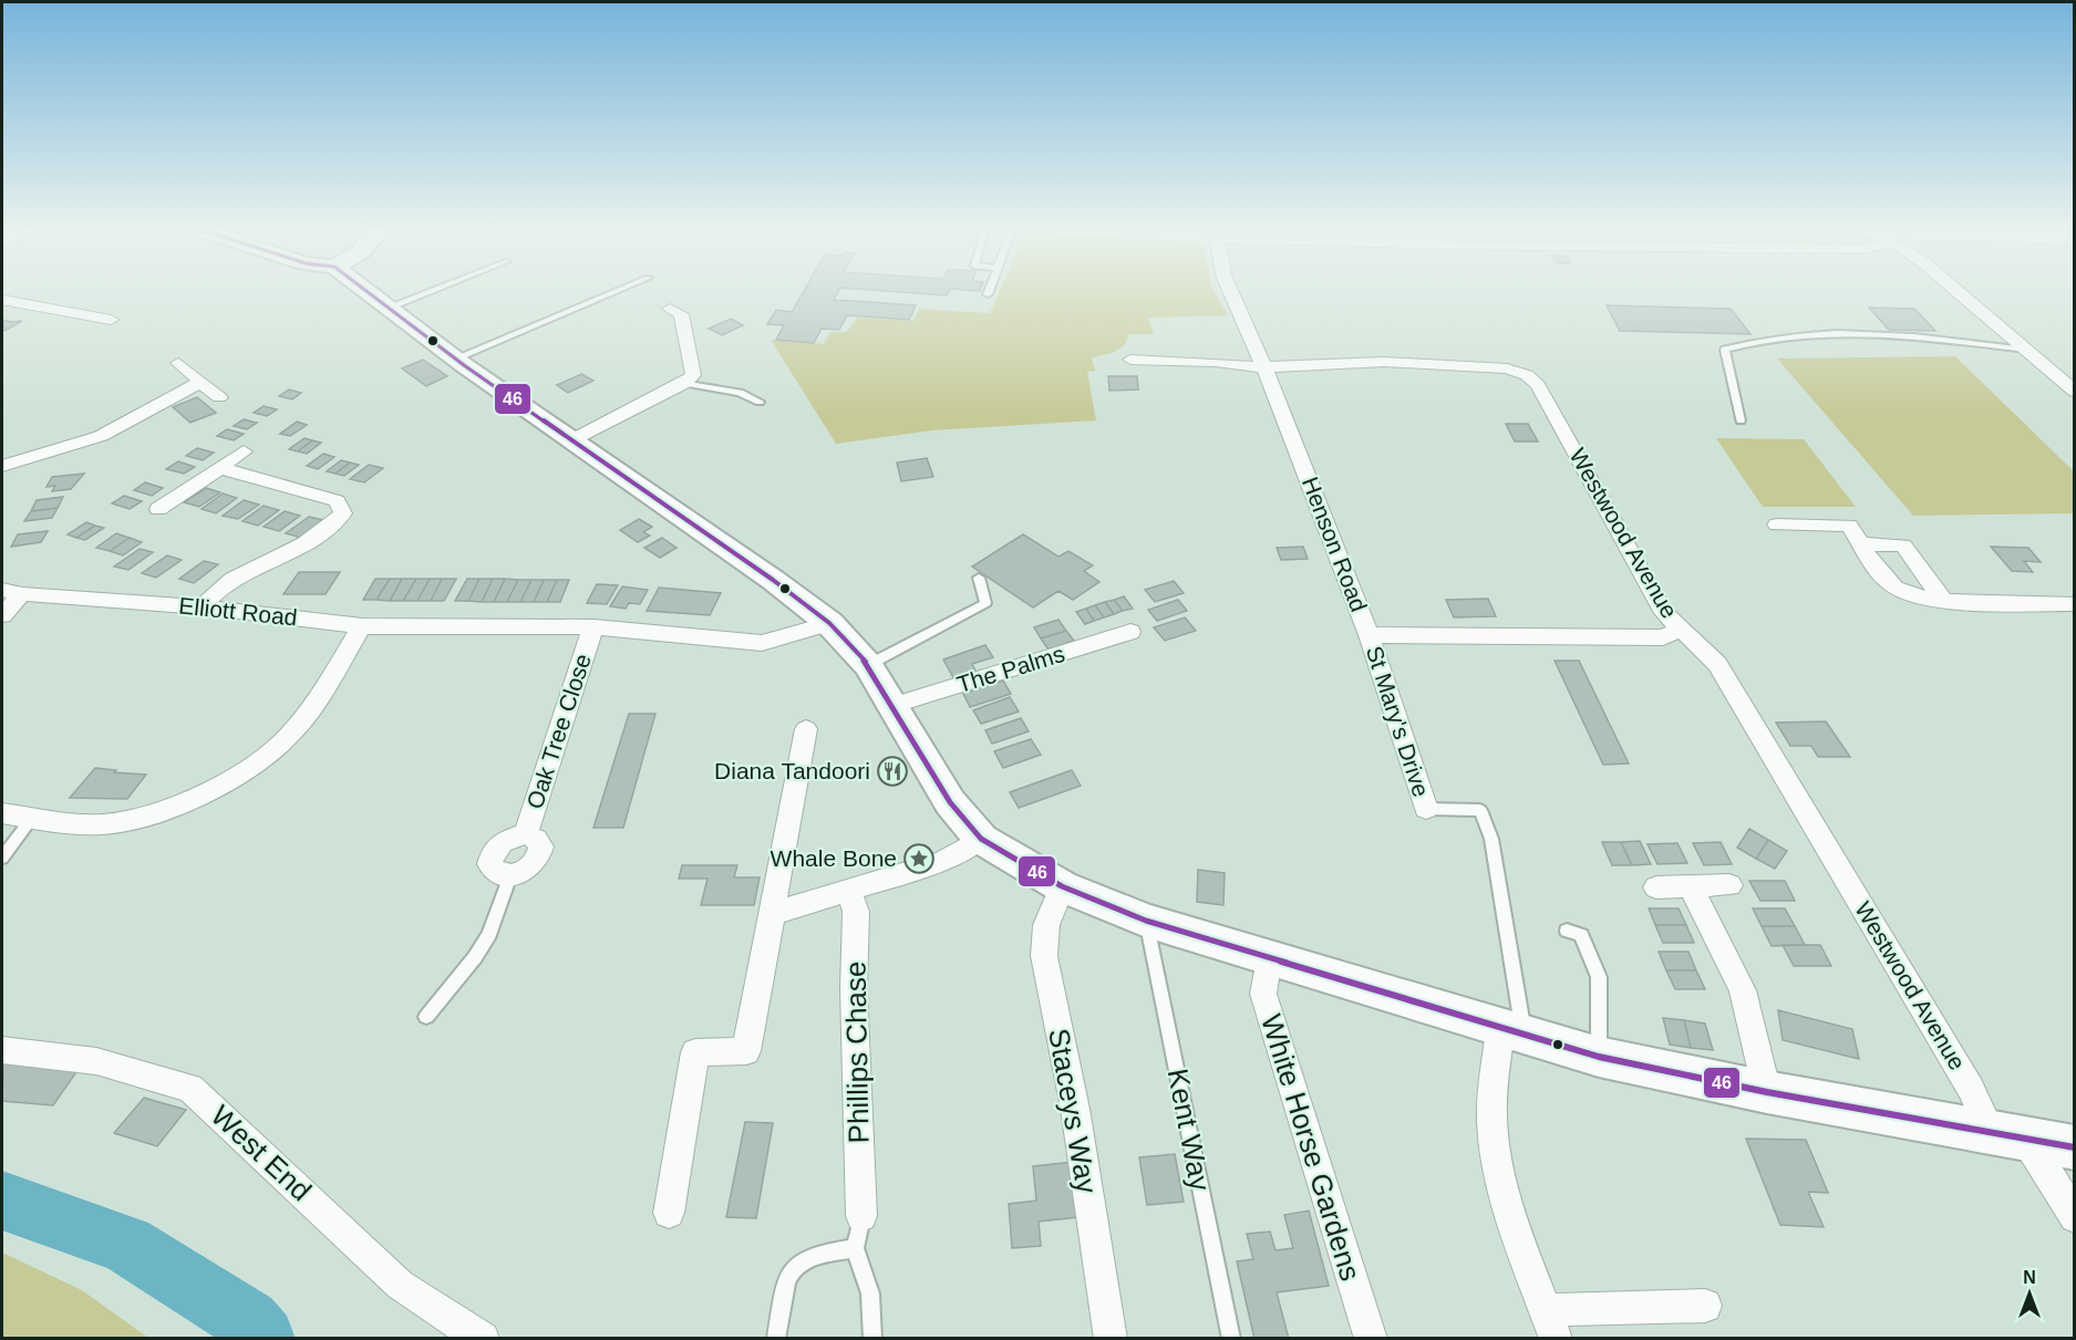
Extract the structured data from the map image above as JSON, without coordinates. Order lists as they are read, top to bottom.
{
  "streets": {
    "street": [
      "Westwood Avenue",
      "Henson Road",
      "Elliott Road",
      "The Palms",
      "St Mary's Drive",
      "Oak Tree Close",
      "Phillips Chase",
      "Staceys Way",
      "White Horse Gardens",
      "West End"
    ],
    "lane": ["Kent Way"]
  },
  "crossings": [
    ["Westwood Avenue", "Henson Road"],
    ["Henson Road", "St Mary's Drive"],
    ["Elliott Road", "Oak Tree Close"]
  ],
  "places": {
    "restaurant": ["Diana Tandoori"],
    "place": ["Whale Bone"]
  },
  "lines": ["transit line 46"],
  "north": "top"
}
